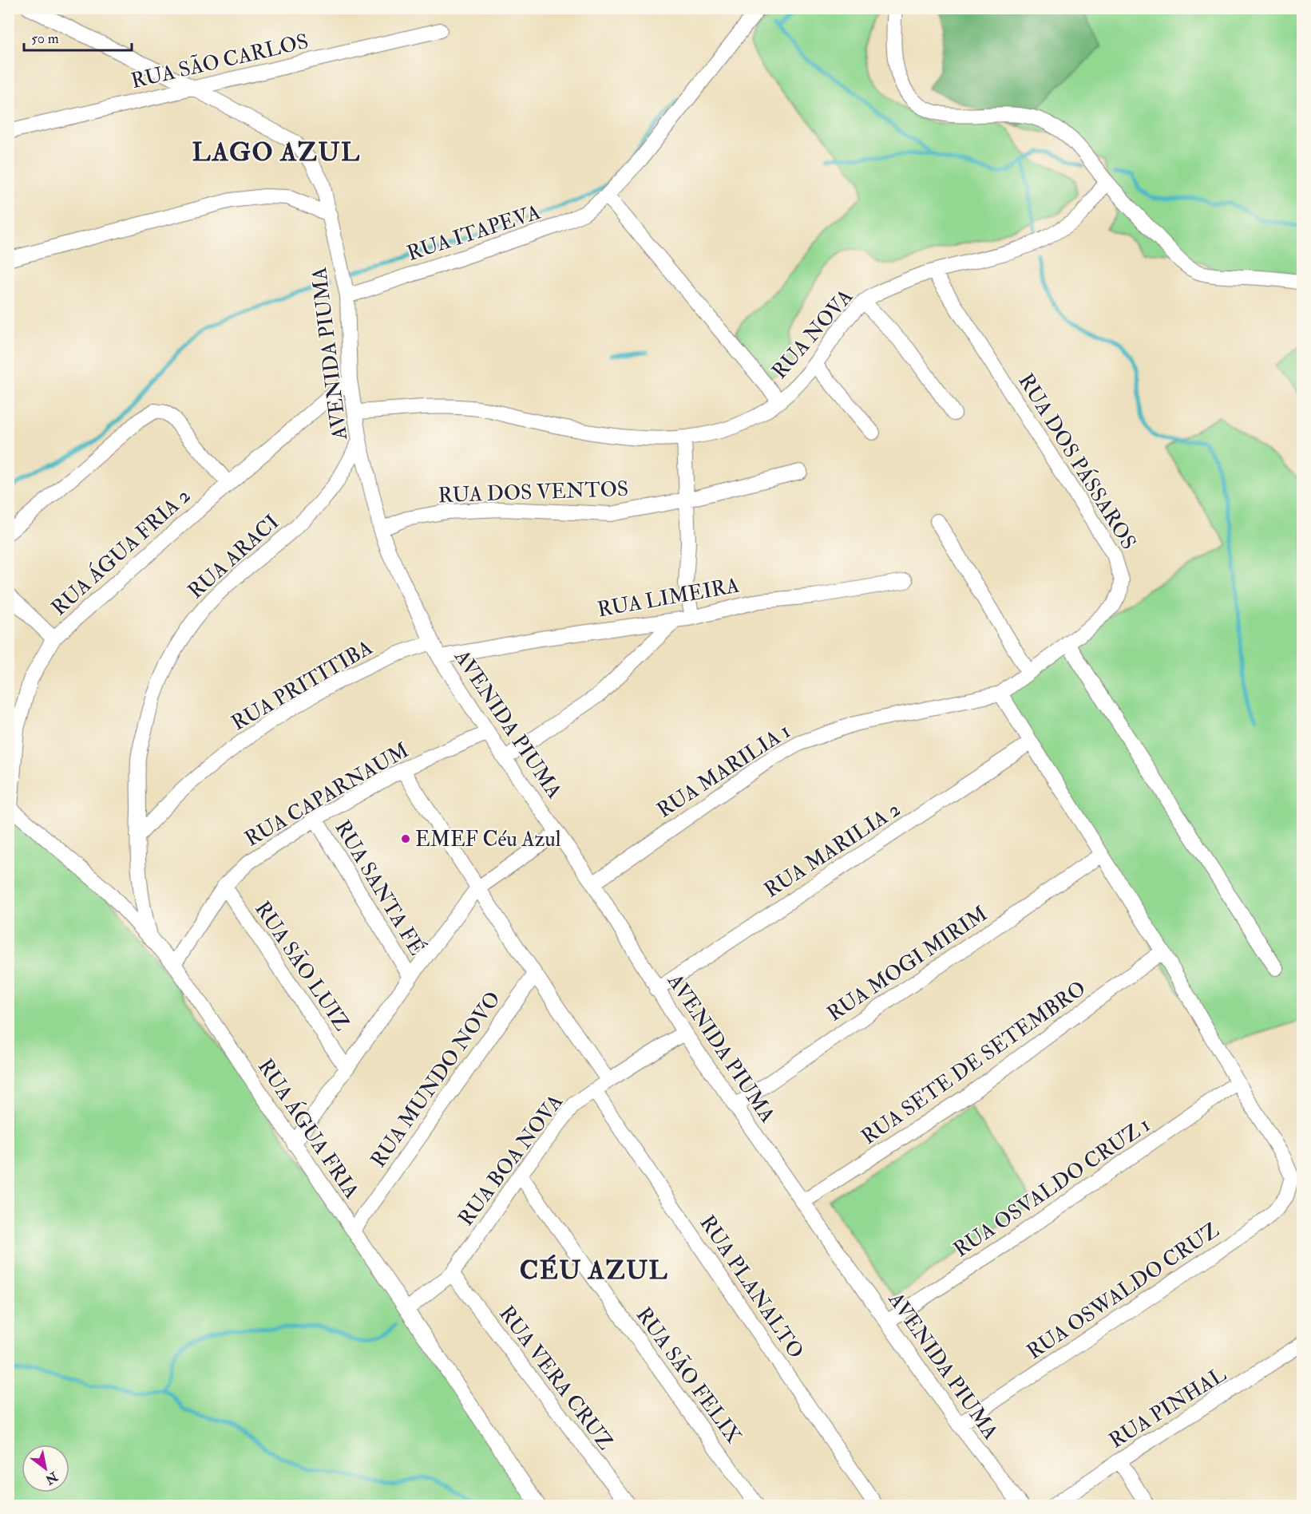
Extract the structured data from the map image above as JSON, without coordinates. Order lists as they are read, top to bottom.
{
  "streets": {
    "street": [
      "RUA SÃO CARLOS",
      "RUA ITAPEVA",
      "RUA NOVA",
      "AVENIDA PIUMA",
      "RUA DOS PÁSSAROS",
      "RUA DOS VENTOS",
      "RUA ÁGUA FRIA 2",
      "RUA ARACI",
      "RUA LIMEIRA",
      "RUA PRITITIBA",
      "RUA MARILIA 1",
      "RUA CAPARNAUM",
      "RUA MARILIA 2",
      "RUA SANTA FÉ",
      "RUA MOGI MIRIM",
      "RUA SÃO LUIZ",
      "RUA SETE DE SETEMBRO",
      "RUA MUNDO NOVO",
      "RUA ÁGUA FRIA",
      "RUA BOA NOVA",
      "RUA OSVALDO CRUZ 1",
      "RUA PLANALTO",
      "RUA OSWALDO CRUZ",
      "RUA SÃO FELIX",
      "RUA VERA CRUZ",
      "RUA PINHAL"
    ]
  },
  "crossings": [
    ["RUA SÃO CARLOS", "AVENIDA PIUMA"],
    ["RUA ITAPEVA", "AVENIDA PIUMA"],
    ["RUA NOVA", "AVENIDA PIUMA"],
    ["RUA NOVA", "RUA DOS PÁSSAROS"],
    ["AVENIDA PIUMA", "RUA DOS VENTOS"],
    ["AVENIDA PIUMA", "RUA ÁGUA FRIA 2"],
    ["AVENIDA PIUMA", "RUA ARACI"],
    ["AVENIDA PIUMA", "RUA LIMEIRA"],
    ["AVENIDA PIUMA", "RUA PRITITIBA"],
    ["AVENIDA PIUMA", "RUA MARILIA 1"],
    ["AVENIDA PIUMA", "RUA CAPARNAUM"],
    ["AVENIDA PIUMA", "RUA MARILIA 2"],
    ["AVENIDA PIUMA", "RUA MOGI MIRIM"],
    ["AVENIDA PIUMA", "RUA SETE DE SETEMBRO"],
    ["AVENIDA PIUMA", "RUA BOA NOVA"],
    ["AVENIDA PIUMA", "RUA OSVALDO CRUZ 1"],
    ["AVENIDA PIUMA", "RUA OSWALDO CRUZ"],
    ["RUA DOS PÁSSAROS", "RUA MARILIA 1"],
    ["RUA ÁGUA FRIA 2", "RUA ÁGUA FRIA"],
    ["RUA ARACI", "RUA PRITITIBA"],
    ["RUA ARACI", "RUA ÁGUA FRIA"],
    ["RUA CAPARNAUM", "RUA SANTA FÉ"],
    ["RUA CAPARNAUM", "RUA SÃO LUIZ"],
    ["RUA CAPARNAUM", "RUA ÁGUA FRIA"],
    ["RUA MUNDO NOVO", "RUA ÁGUA FRIA"],
    ["RUA ÁGUA FRIA", "RUA BOA NOVA"],
    ["RUA BOA NOVA", "RUA PLANALTO"],
    ["RUA BOA NOVA", "RUA SÃO FELIX"],
    ["RUA BOA NOVA", "RUA VERA CRUZ"],
    ["RUA OSVALDO CRUZ 1", "RUA OSWALDO CRUZ"]
  ],
  "districts": ["LAGO AZUL", "CÉU AZUL"],
  "places": ["EMEF Céu Azul"],
  "scale_bar": "50 m",
  "north": "bottom right"
}
